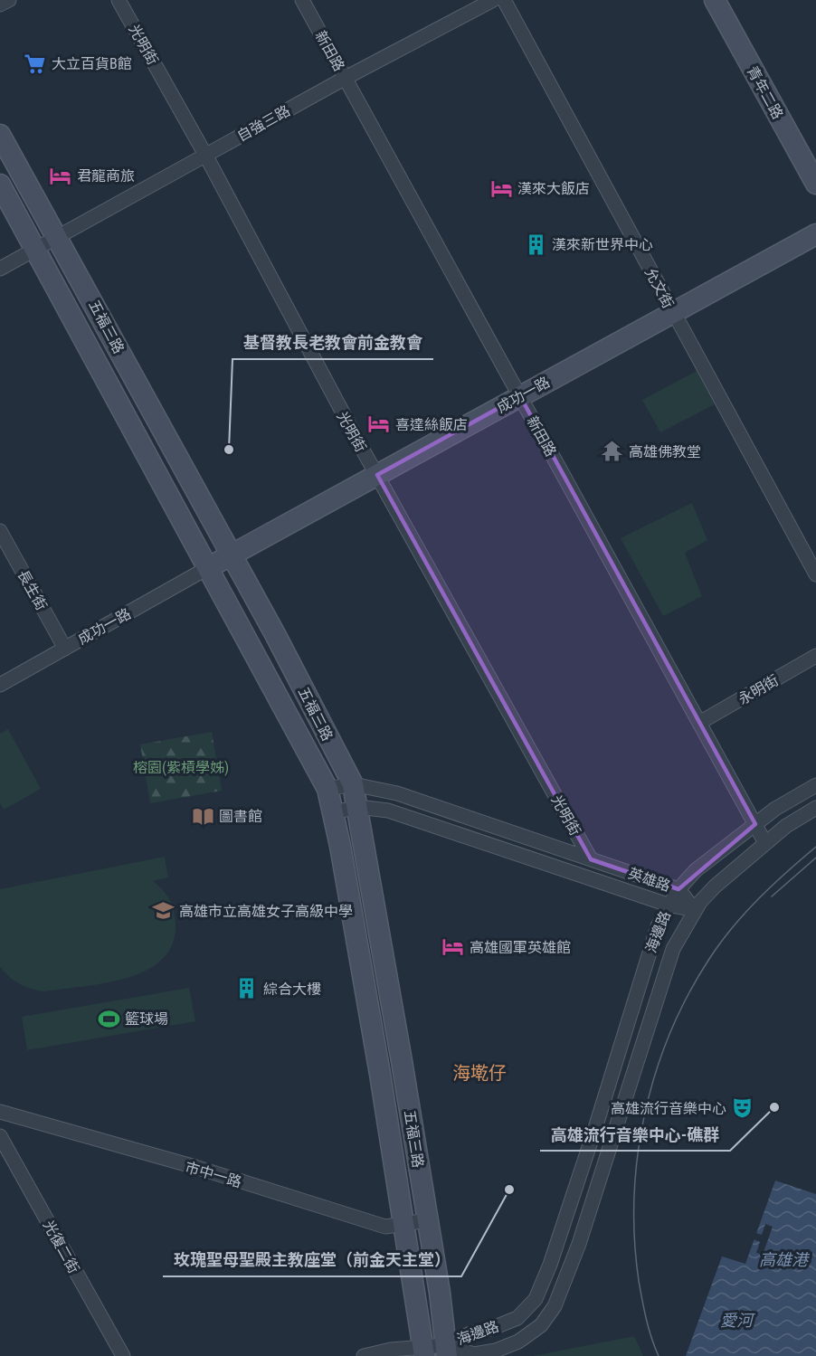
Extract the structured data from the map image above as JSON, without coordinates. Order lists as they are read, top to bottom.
{
  "streets": {
    "street": [
      "光明街",
      "新田路",
      "青年二路",
      "自強三路",
      "允文街",
      "五福三路",
      "成功一路",
      "長生街",
      "永明街",
      "英雄路",
      "海邊路",
      "市中一路",
      "光復二街"
    ]
  },
  "crossings": [
    ["光明街", "自強三路"],
    ["光明街", "成功一路"],
    ["光明街", "英雄路"],
    ["新田路", "自強三路"],
    ["新田路", "成功一路"],
    ["新田路", "永明街"],
    ["新田路", "海邊路"],
    ["自強三路", "五福三路"],
    ["允文街", "成功一路"],
    ["五福三路", "成功一路"],
    ["五福三路", "英雄路"],
    ["五福三路", "海邊路"],
    ["五福三路", "市中一路"],
    ["成功一路", "長生街"],
    ["英雄路", "海邊路"]
  ],
  "districts": ["海墘仔"],
  "water": ["高雄港", "愛河"],
  "parks": ["榕園(紫槓學姊)"],
  "places": {
    "supermarket": ["大立百貨B館"],
    "hotel": [
      "君龍商旅",
      "漢來大飯店",
      "喜達絲飯店",
      "高雄國軍英雄館"
    ],
    "building": ["漢來新世界中心", "綜合大樓"],
    "other": ["基督教長老教會前金教會", "高雄流行音樂中心-礁群", "玫瑰聖母聖殿主教座堂（前金天主堂）"],
    "temple": ["高雄佛教堂"],
    "library": ["圖書館"],
    "school or university": ["高雄市立高雄女子高級中學"],
    "sports": ["籃球場"],
    "theatre": ["高雄流行音樂中心"]
  }
}
